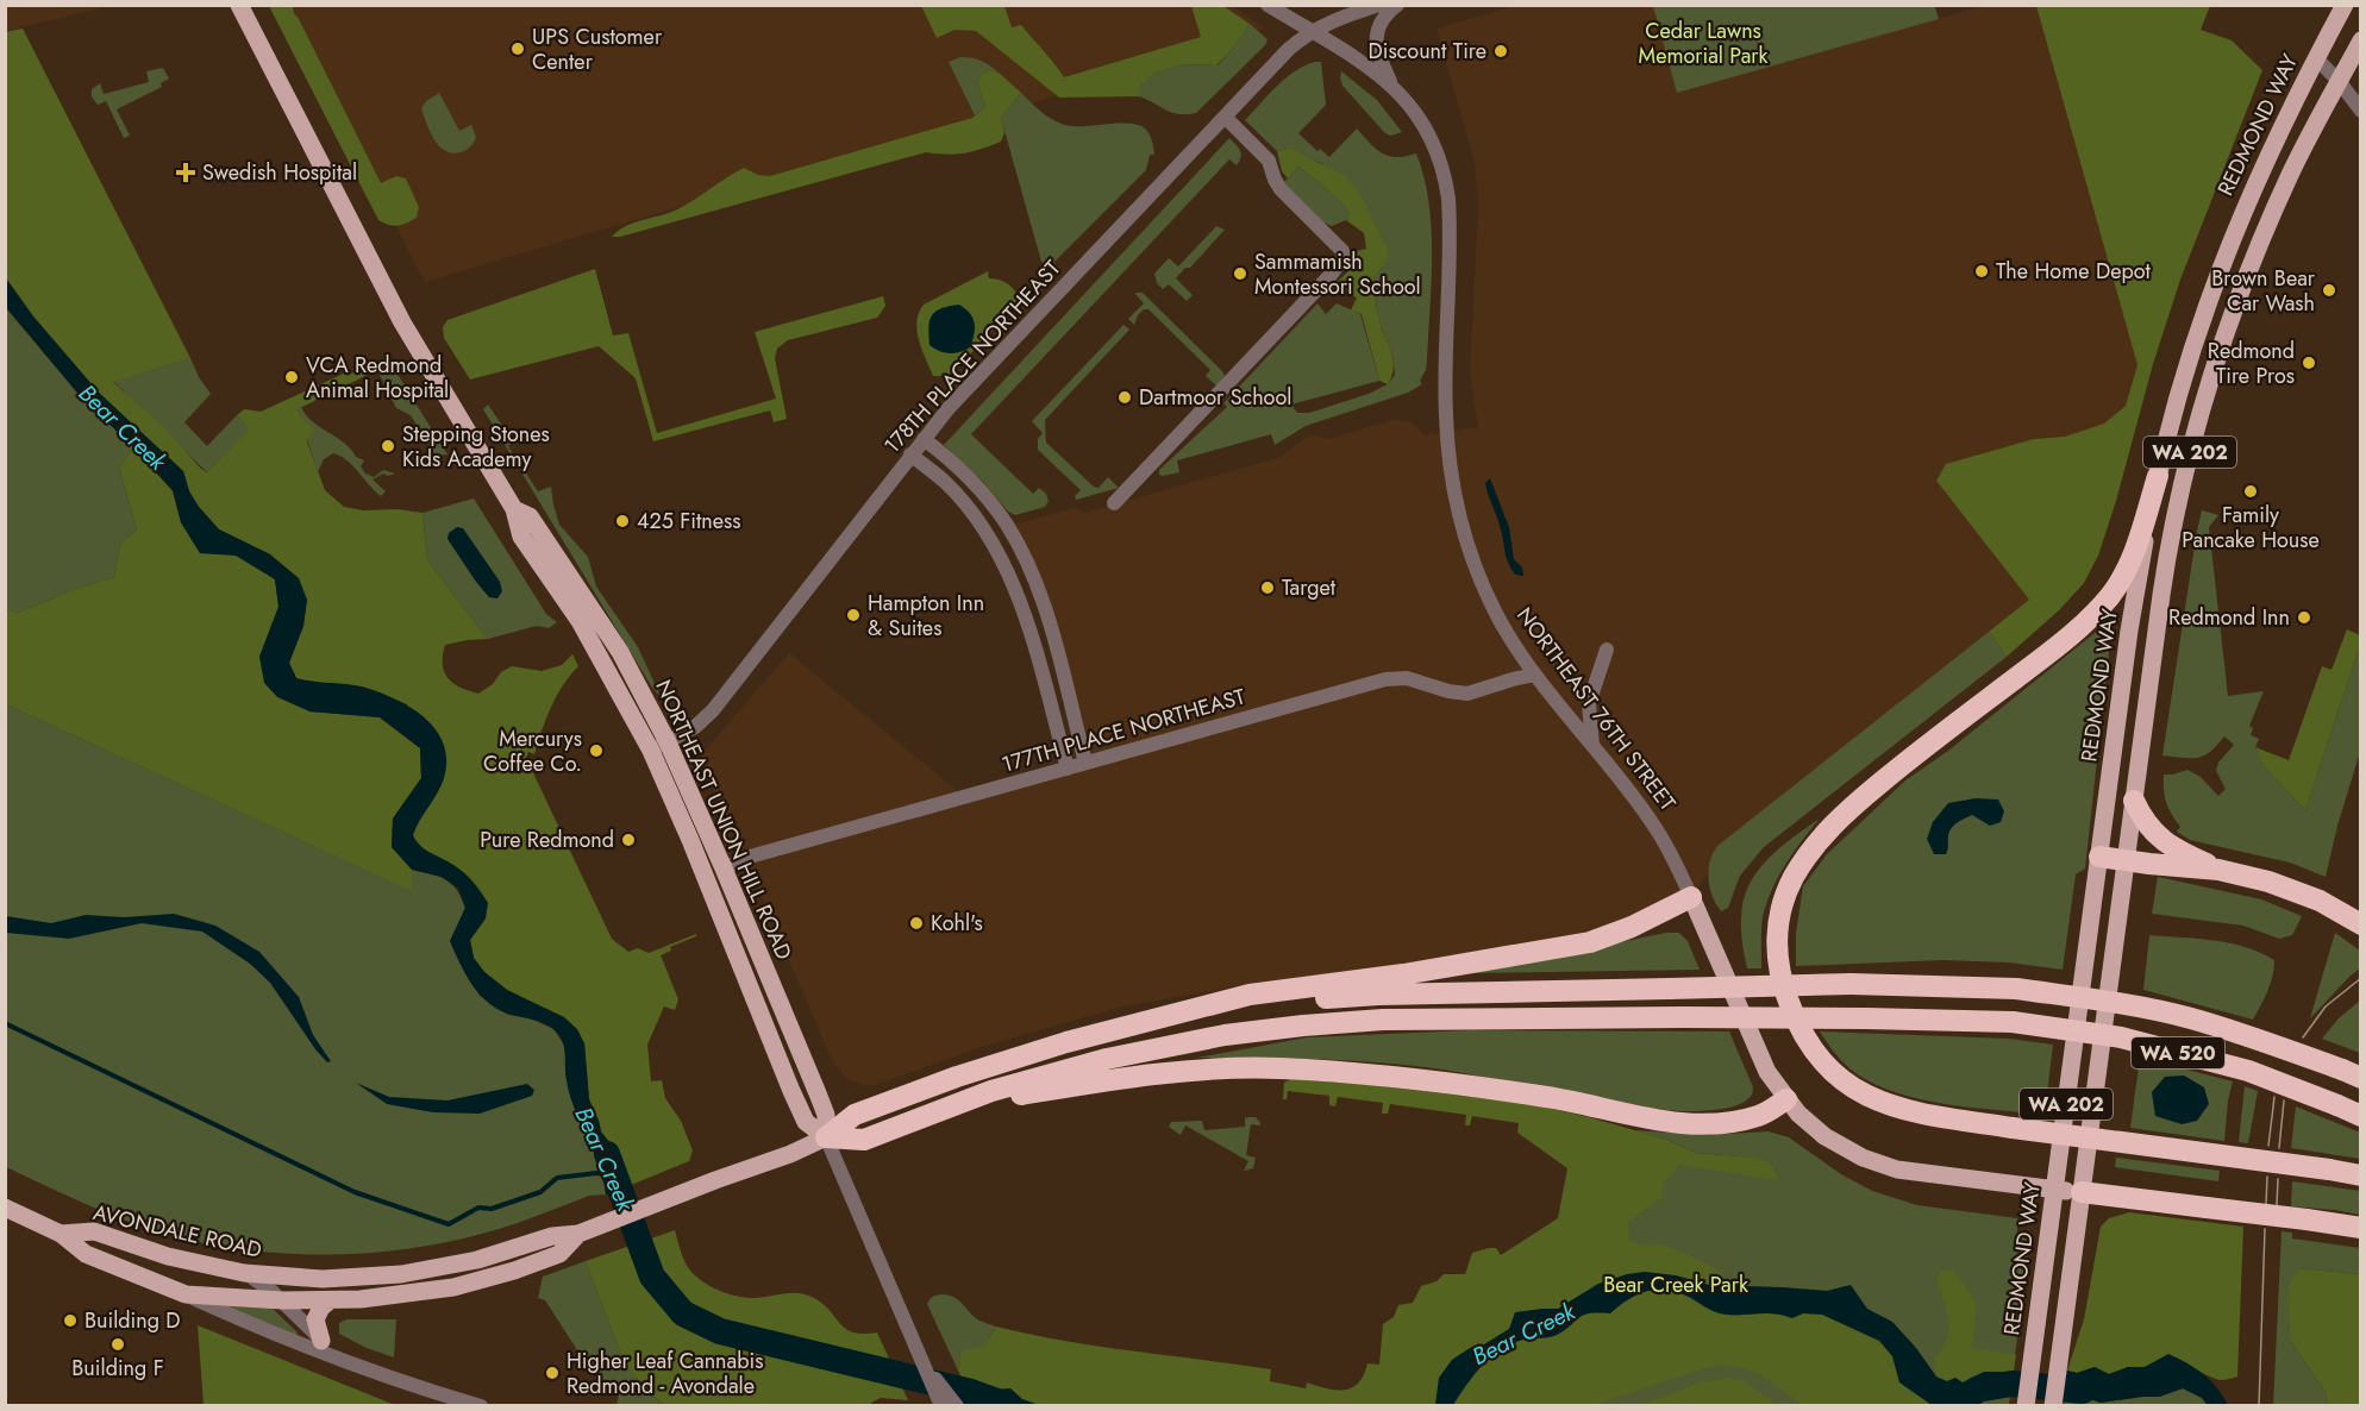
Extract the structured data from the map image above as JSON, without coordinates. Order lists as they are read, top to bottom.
{
  "streets": {
    "highway": ["WA 520"],
    "main road": [
      "REDMOND WAY",
      "WA 202",
      "NORTHEAST 76TH STREET",
      "NORTHEAST UNION HILL ROAD",
      "AVONDALE ROAD"
    ],
    "street": ["178TH PLACE NORTHEAST", "177TH PLACE NORTHEAST"]
  },
  "crossings": [
    ["REDMOND WAY", "NORTHEAST 76TH STREET"],
    ["178TH PLACE NORTHEAST", "NORTHEAST 76TH STREET"],
    ["178TH PLACE NORTHEAST", "NORTHEAST UNION HILL ROAD"],
    ["WA 202", "NORTHEAST 76TH STREET"],
    ["NORTHEAST 76TH STREET", "177TH PLACE NORTHEAST"],
    ["177TH PLACE NORTHEAST", "NORTHEAST UNION HILL ROAD"],
    ["NORTHEAST UNION HILL ROAD", "AVONDALE ROAD"]
  ],
  "water": ["Bear Creek"],
  "parks": ["Cedar Lawns Memorial Park", "Bear Creek Park"],
  "places": {
    "other": [
      "UPS Customer Center",
      "Discount Tire",
      "The Home Depot",
      "Sammamish Montessori School",
      "Brown Bear Car Wash",
      "Redmond Tire Pros",
      "VCA Redmond Animal Hospital",
      "Dartmoor School",
      "Stepping Stones Kids Academy",
      "Family Pancake House",
      "425 Fitness",
      "Target",
      "Hampton Inn & Suites",
      "Redmond Inn",
      "Mercurys Coffee Co.",
      "Pure Redmond",
      "Kohl's",
      "Building D",
      "Building F",
      "Higher Leaf Cannabis Redmond - Avondale"
    ],
    "health": ["Swedish Hospital"]
  }
}
